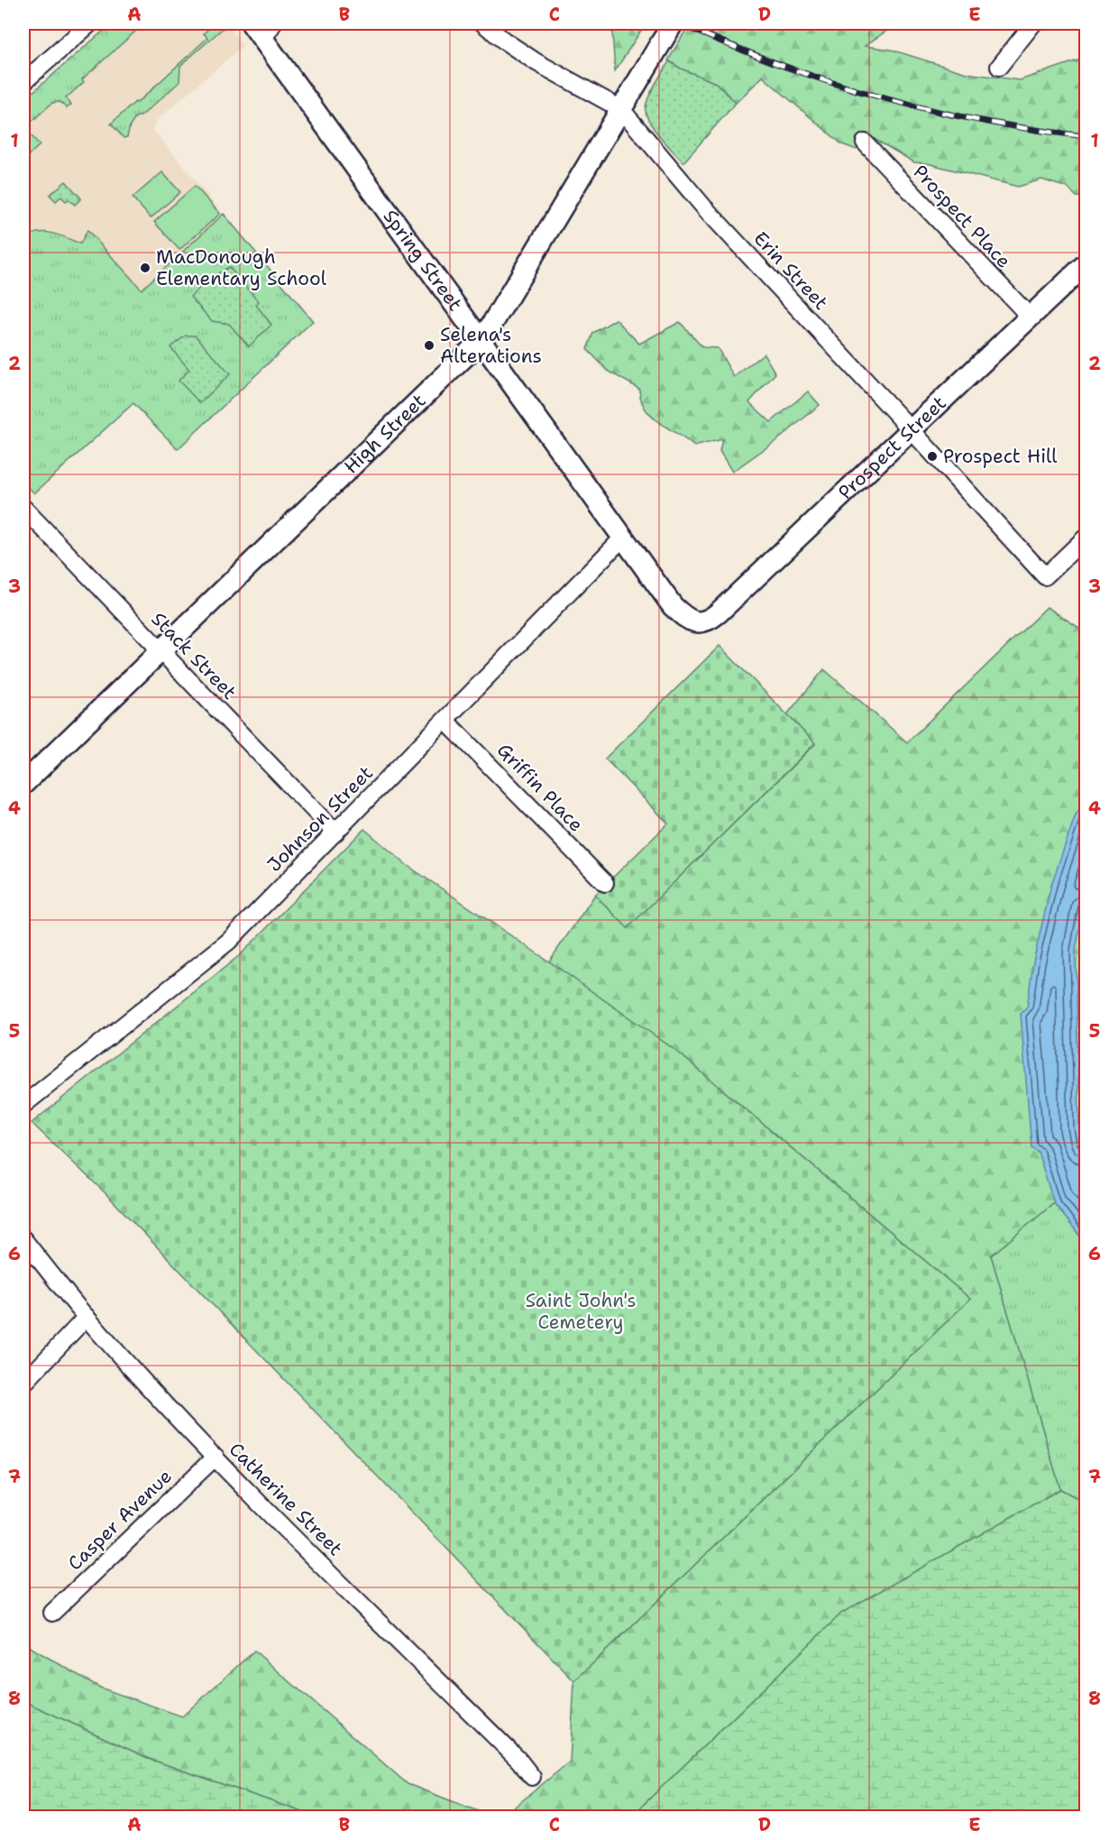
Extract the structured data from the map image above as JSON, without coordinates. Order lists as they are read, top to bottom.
{
  "streets": {
    "street": [
      "Prospect Place",
      "Spring Street",
      "Erin Street",
      "High Street",
      "Prospect Street",
      "Stack Street",
      "Griffin Place",
      "Johnson Street",
      "Catherine Street",
      "Casper Avenue"
    ]
  },
  "crossings": [
    ["Prospect Place", "Prospect Street"],
    ["Spring Street", "High Street"],
    ["Spring Street", "Prospect Street"],
    ["Spring Street", "Johnson Street"],
    ["Erin Street", "High Street"],
    ["Erin Street", "Prospect Street"],
    ["High Street", "Stack Street"],
    ["Stack Street", "Johnson Street"],
    ["Griffin Place", "Johnson Street"],
    ["Catherine Street", "Casper Avenue"]
  ],
  "parks": ["Saint John's Cemetery"],
  "places": ["MacDonough Elementary School", "Selena's Alterations", "Prospect Hill"],
  "grid": {
    "columns": [
      "A",
      "B",
      "C",
      "D",
      "E"
    ],
    "rows": [
      "1",
      "2",
      "3",
      "4",
      "5",
      "6",
      "7",
      "8"
    ]
  }
}
